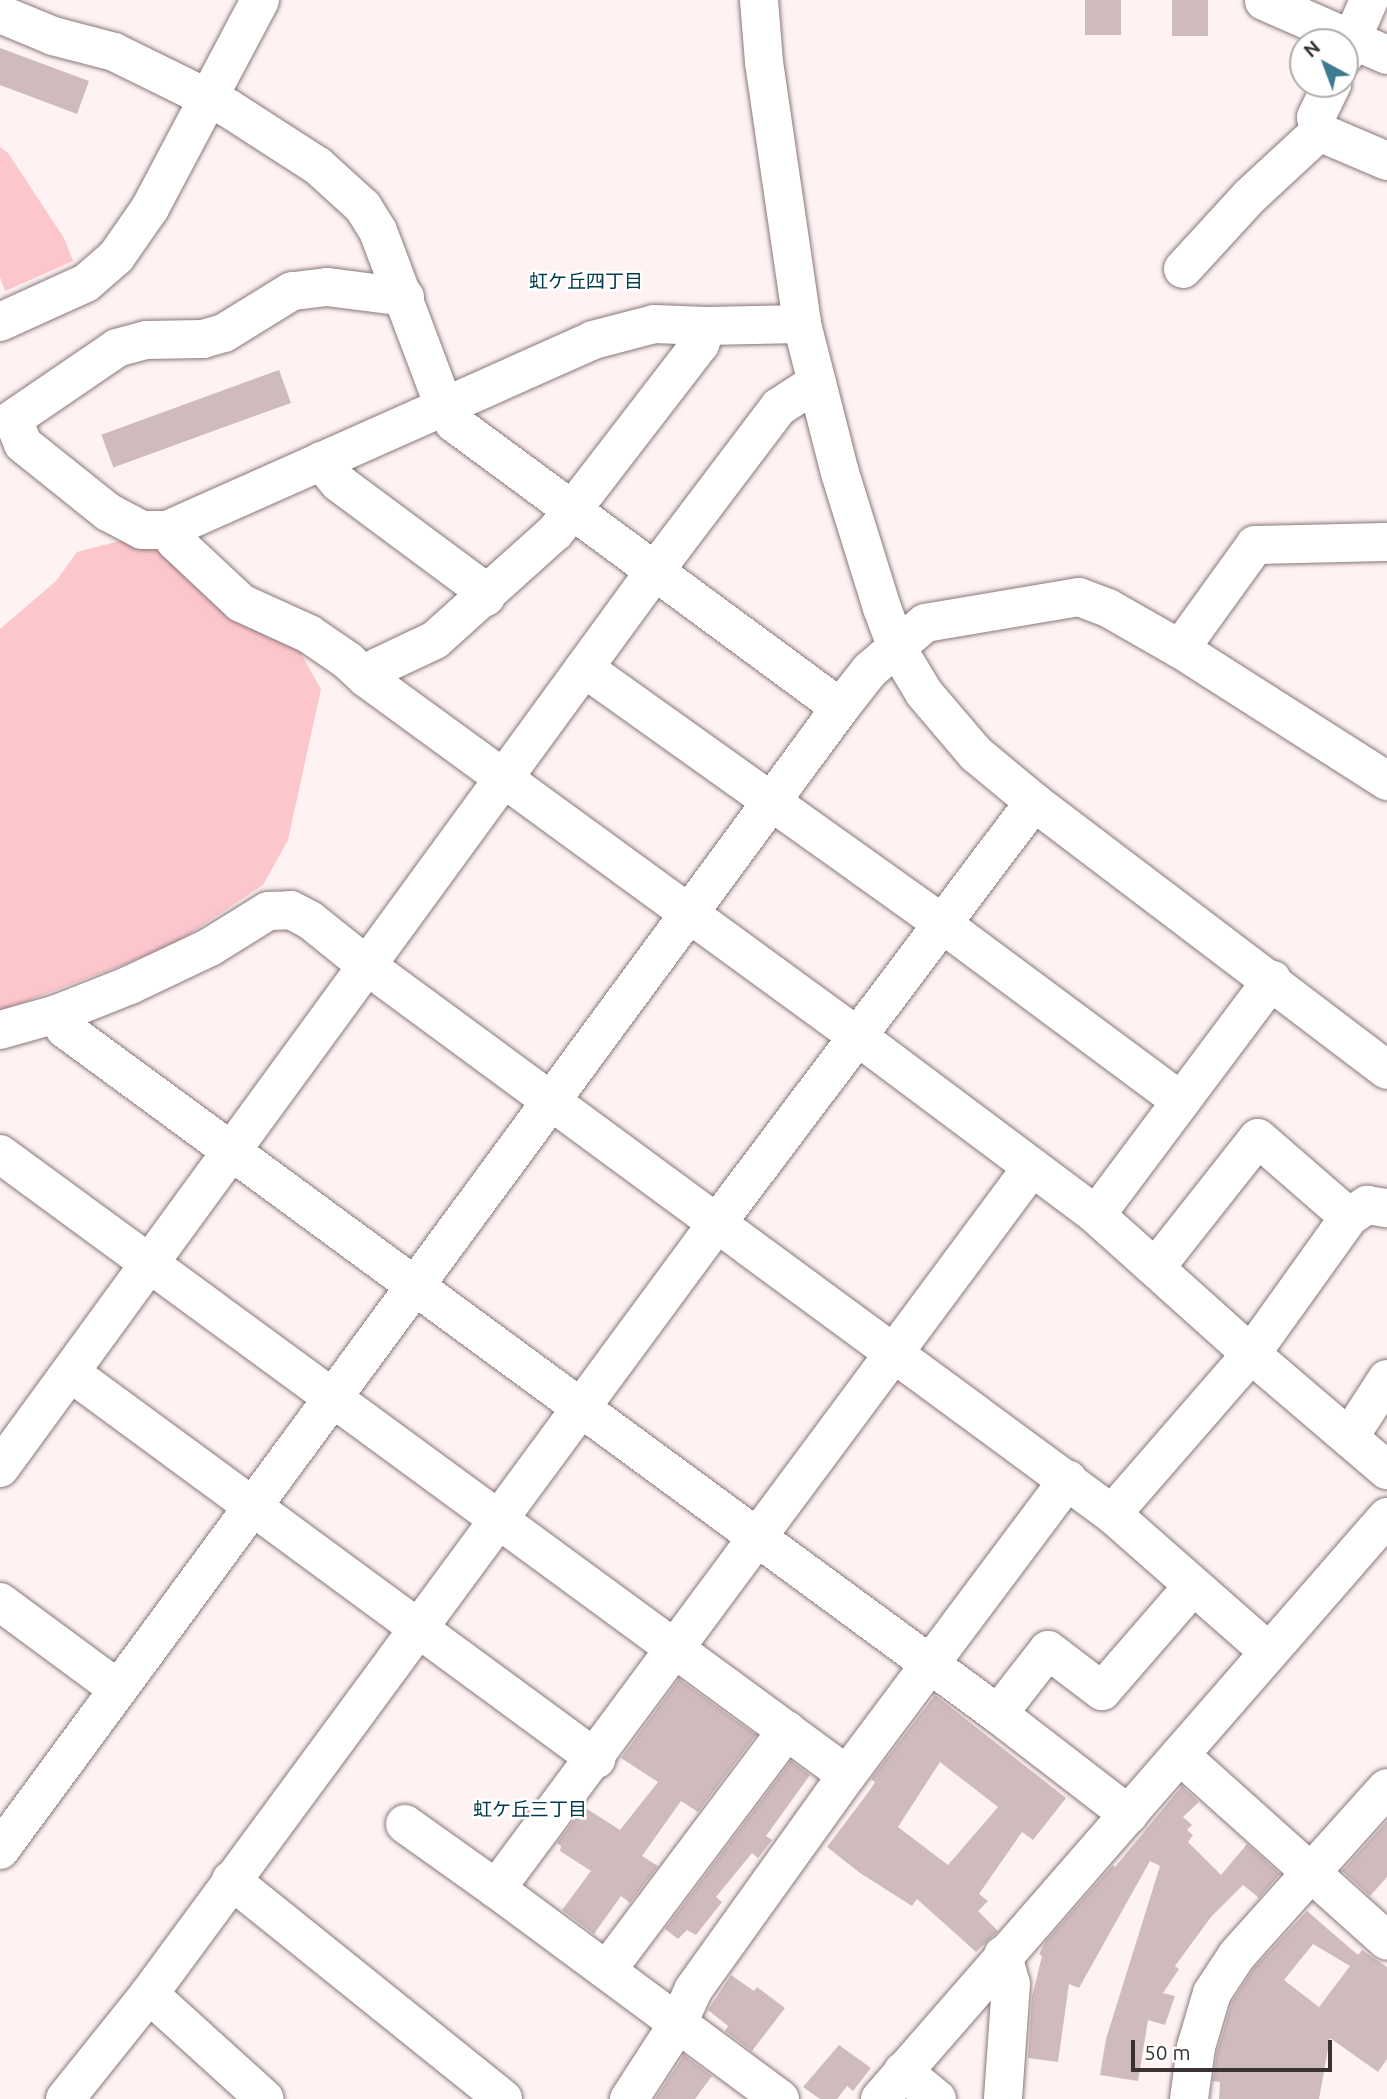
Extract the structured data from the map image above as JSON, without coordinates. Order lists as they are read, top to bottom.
{
  "districts": ["虹ケ丘四丁目", "虹ケ丘三丁目"],
  "scale_bar": "50 m",
  "north": "top left"
}
